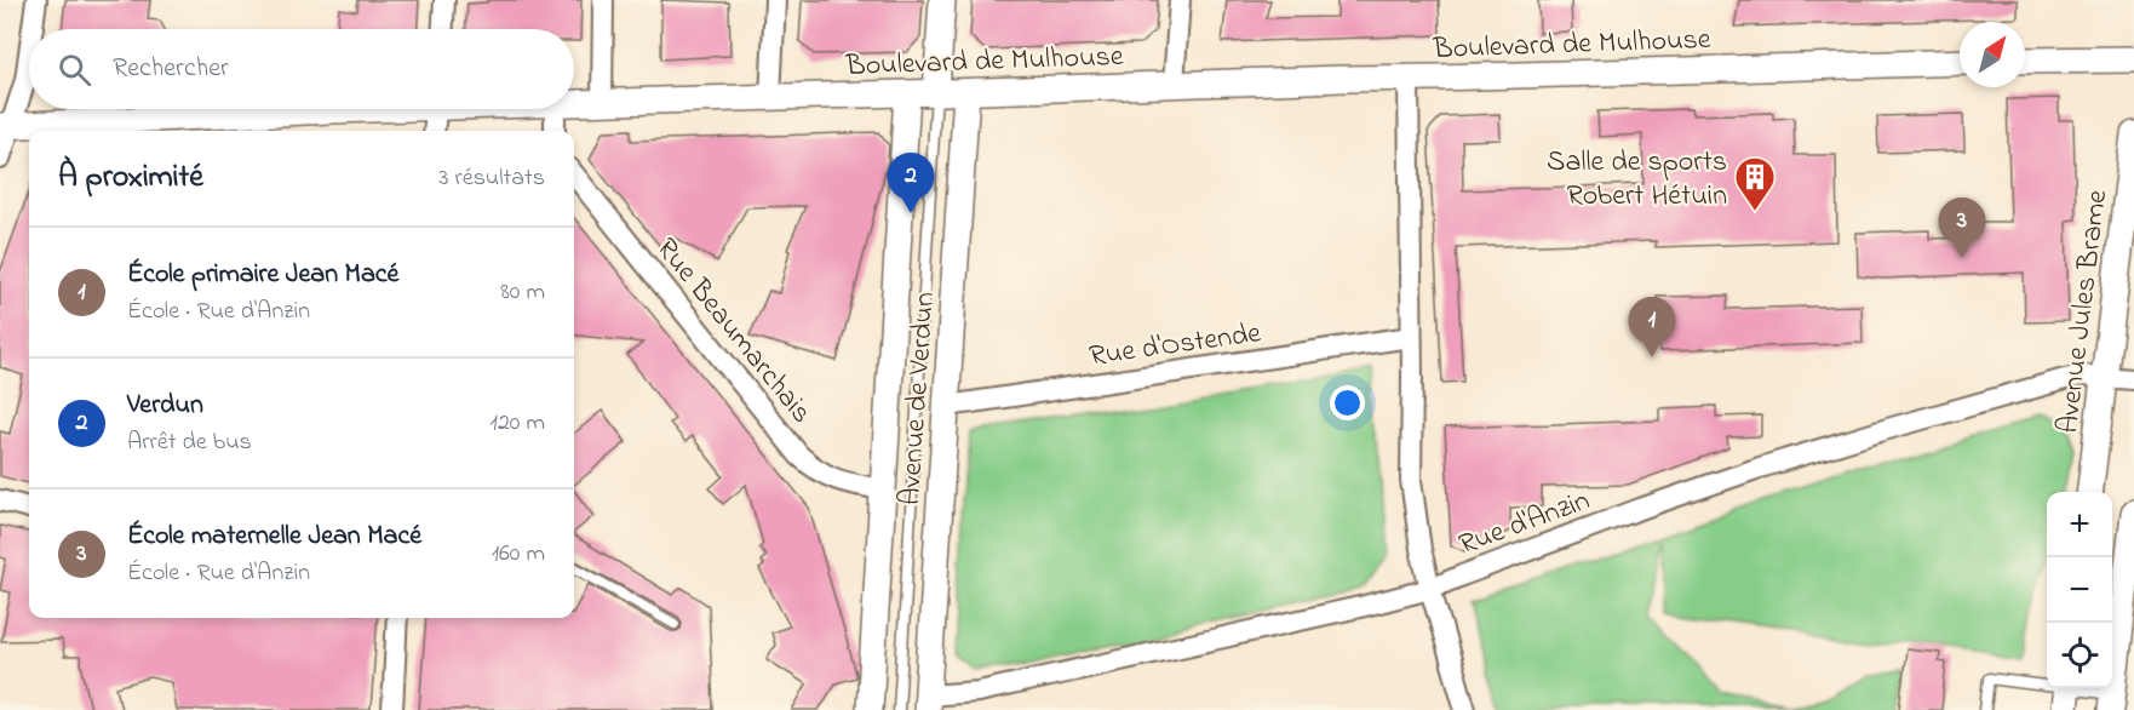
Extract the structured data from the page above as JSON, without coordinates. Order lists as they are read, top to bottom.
{
  "streets": {
    "street": [
      "Boulevard de Mulhouse",
      "Avenue Jules Brame",
      "Rue Beaumarchais",
      "Rue d'Ostende",
      "Avenue de Verdun",
      "Rue d'Anzin"
    ]
  },
  "crossings": [
    ["Boulevard de Mulhouse", "Avenue de Verdun"],
    ["Avenue Jules Brame", "Rue d'Anzin"],
    ["Rue Beaumarchais", "Avenue de Verdun"],
    ["Rue d'Ostende", "Avenue de Verdun"],
    ["Avenue de Verdun", "Rue d'Anzin"]
  ],
  "places": {
    "building": ["Salle de sports Robert Hétuin"]
  },
  "north": "top right",
  "page": {
    "search": "Rechercher",
    "heading": ["À proximité", "3 résultats"],
    "pins": ["2", "3", "1"],
    "list": [
      {
        "mark": "1",
        "name": "École primaire Jean Macé",
        "note": "École · Rue d'Anzin",
        "value": "80 m"
      },
      {
        "mark": "2",
        "name": "Verdun",
        "note": "Arrêt de bus",
        "value": "120 m"
      },
      {
        "mark": "3",
        "name": "École maternelle Jean Macé",
        "note": "École · Rue d'Anzin",
        "value": "160 m"
      }
    ],
    "map_buttons": ["+", "−"]
  }
}
